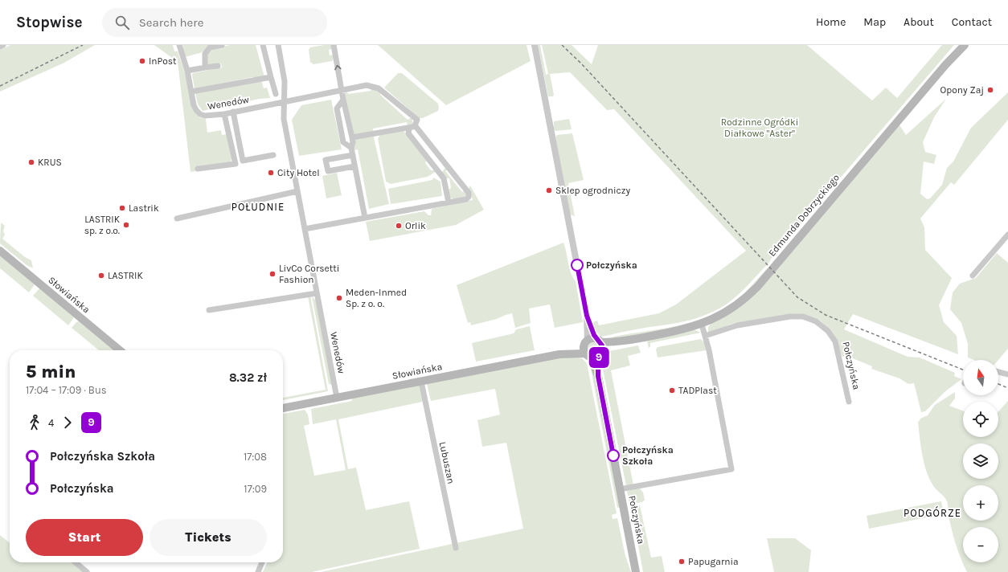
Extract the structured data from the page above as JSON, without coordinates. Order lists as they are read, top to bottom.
{
  "streets": {
    "main road": ["Edmunda Dobrzyckiego", "Słowiańska", "Połczyńska"],
    "street": ["Wenedów", "Lubuszan"]
  },
  "crossings": [
    ["Wenedów", "Słowiańska"],
    ["Edmunda Dobrzyckiego", "Słowiańska"],
    ["Edmunda Dobrzyckiego", "Połczyńska"],
    ["Słowiańska", "Połczyńska"],
    ["Słowiańska", "Lubuszan"]
  ],
  "districts": ["POŁUDNIE", "PODGÓRZE"],
  "parks": ["Rodzinne Ogródki Diałkowe \"Aster\""],
  "places": [
    "InPost",
    "Opony Zaj",
    "KRUS",
    "City Hotel",
    "Sklep ogrodniczy",
    "Lastrik",
    "LASTRIK sp. z o.o.",
    "Orlik",
    "Połczyńska",
    "LivCo Corsetti Fashion",
    "LASTRIK",
    "Meden-Inmed Sp. z o. o.",
    "TADPlast",
    "Połczyńska Szkoła",
    "Papugarnia"
  ],
  "lines": ["bus line 9"],
  "north": "top",
  "page": {
    "header": "Stopwise",
    "search": "Search here",
    "nav": [
      "Home",
      "Map",
      "About",
      "Contact"
    ],
    "on_map": "9",
    "heading": ["5 min", "17:04 – 17:09 · Bus", "8.32 zł"],
    "map_buttons": ["+", "−"],
    "legs": ["4", "9"],
    "list": [
      {
        "name": "Połczyńska Szkoła",
        "value": "17:08"
      },
      {
        "name": "Połczyńska",
        "value": "17:09"
      }
    ],
    "buttons": ["Start", "Tickets"]
  }
}
